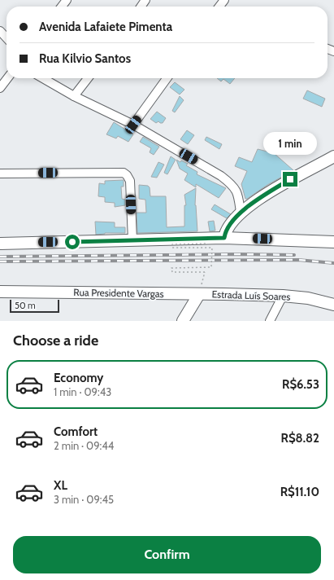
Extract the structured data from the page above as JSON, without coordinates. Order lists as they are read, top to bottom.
{
  "streets": {
    "main road": ["Rua Presidente Vargas", "Estrada Luís Soares"]
  },
  "crossings": [
    ["Rua Presidente Vargas", "Estrada Luís Soares"]
  ],
  "scale_bar": "50 m",
  "page": {
    "banner": ["Avenida Lafaiete Pimenta", "Rua Kilvio Santos"],
    "bubble": "1 min",
    "scale": "50 m",
    "heading": "Choose a ride",
    "list": [
      {
        "name": "Economy",
        "note": "1 min · 09:43",
        "value": "R$6.53"
      },
      {
        "name": "Comfort",
        "note": "2 min · 09:44",
        "value": "R$8.82"
      },
      {
        "name": "XL",
        "note": "3 min · 09:45",
        "value": "R$11.10"
      }
    ],
    "buttons": "Confirm"
  }
}
